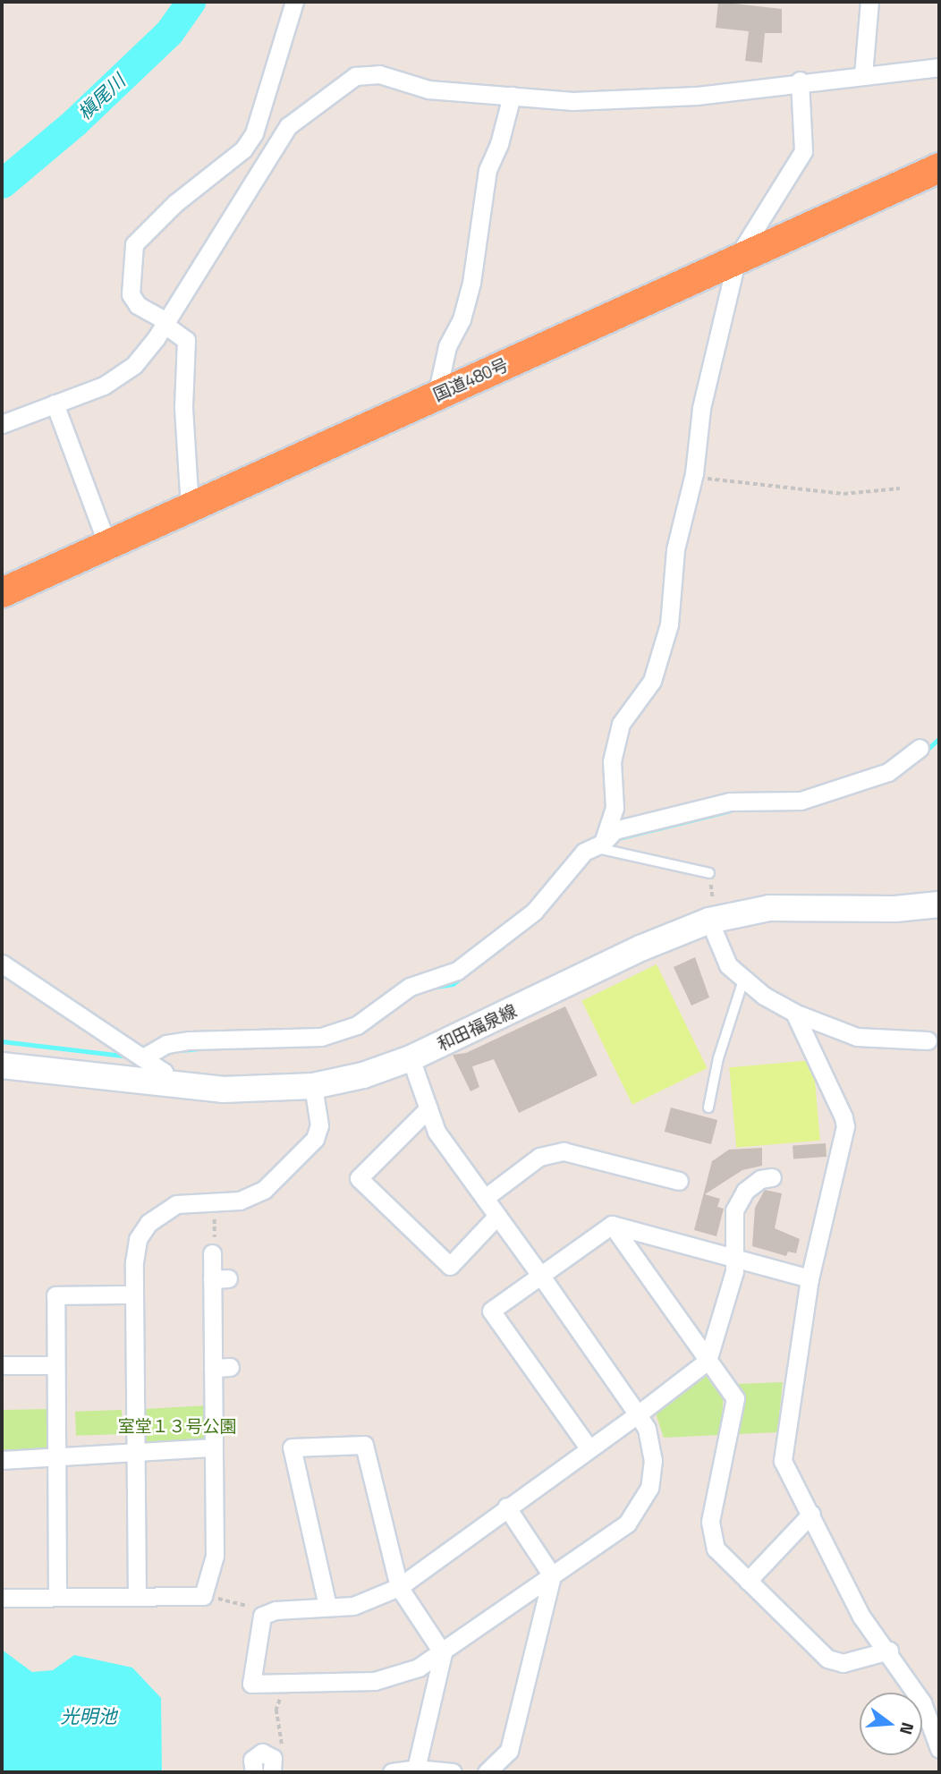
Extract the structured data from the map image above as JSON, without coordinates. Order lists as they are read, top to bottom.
{
  "streets": {
    "highway": ["国道480号"],
    "main road": ["和田福泉線"]
  },
  "water": ["槇尾川", "光明池"],
  "parks": ["室堂１３号公園"],
  "north": "right"
}
